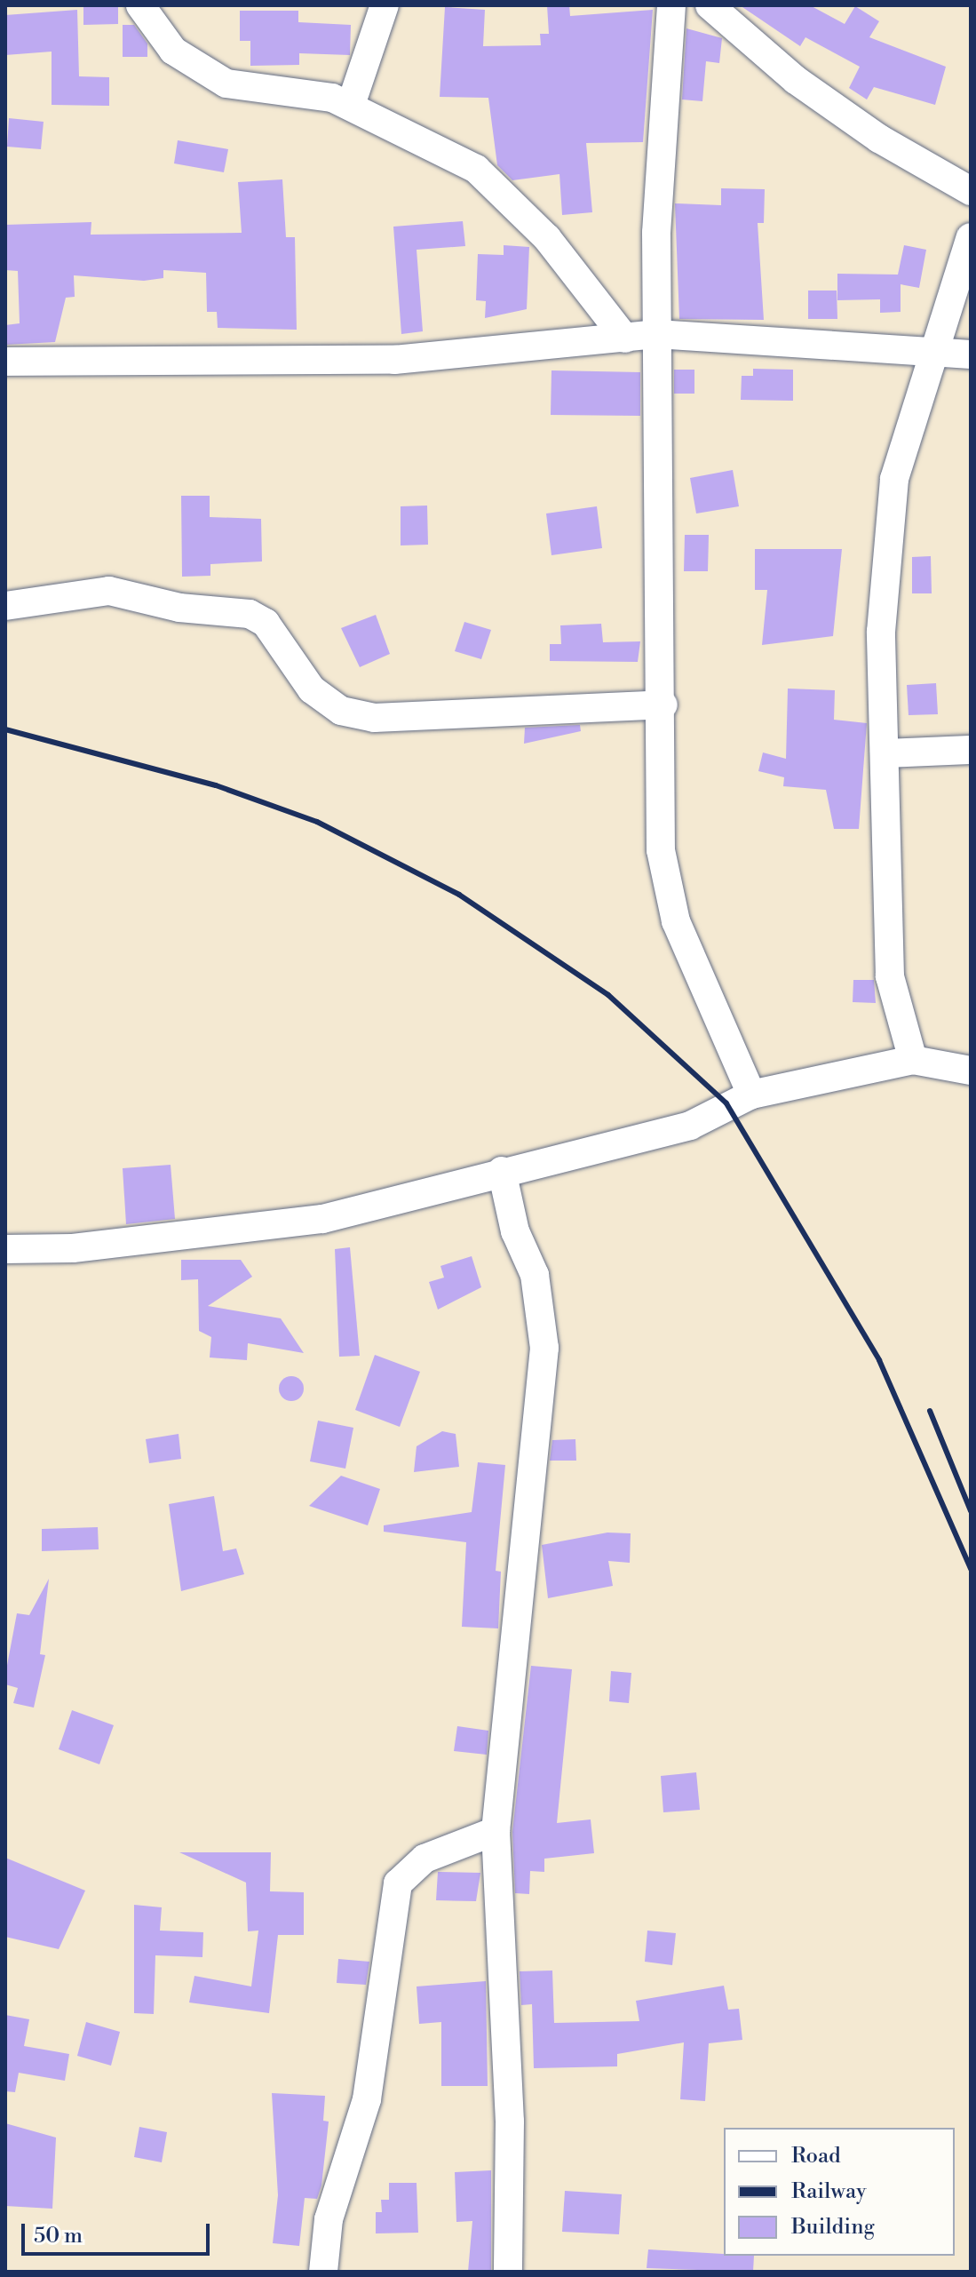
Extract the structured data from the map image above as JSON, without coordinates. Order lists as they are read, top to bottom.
{
  "legend": ["Road", "Railway", "Building"],
  "scale_bar": "50 m"
}
